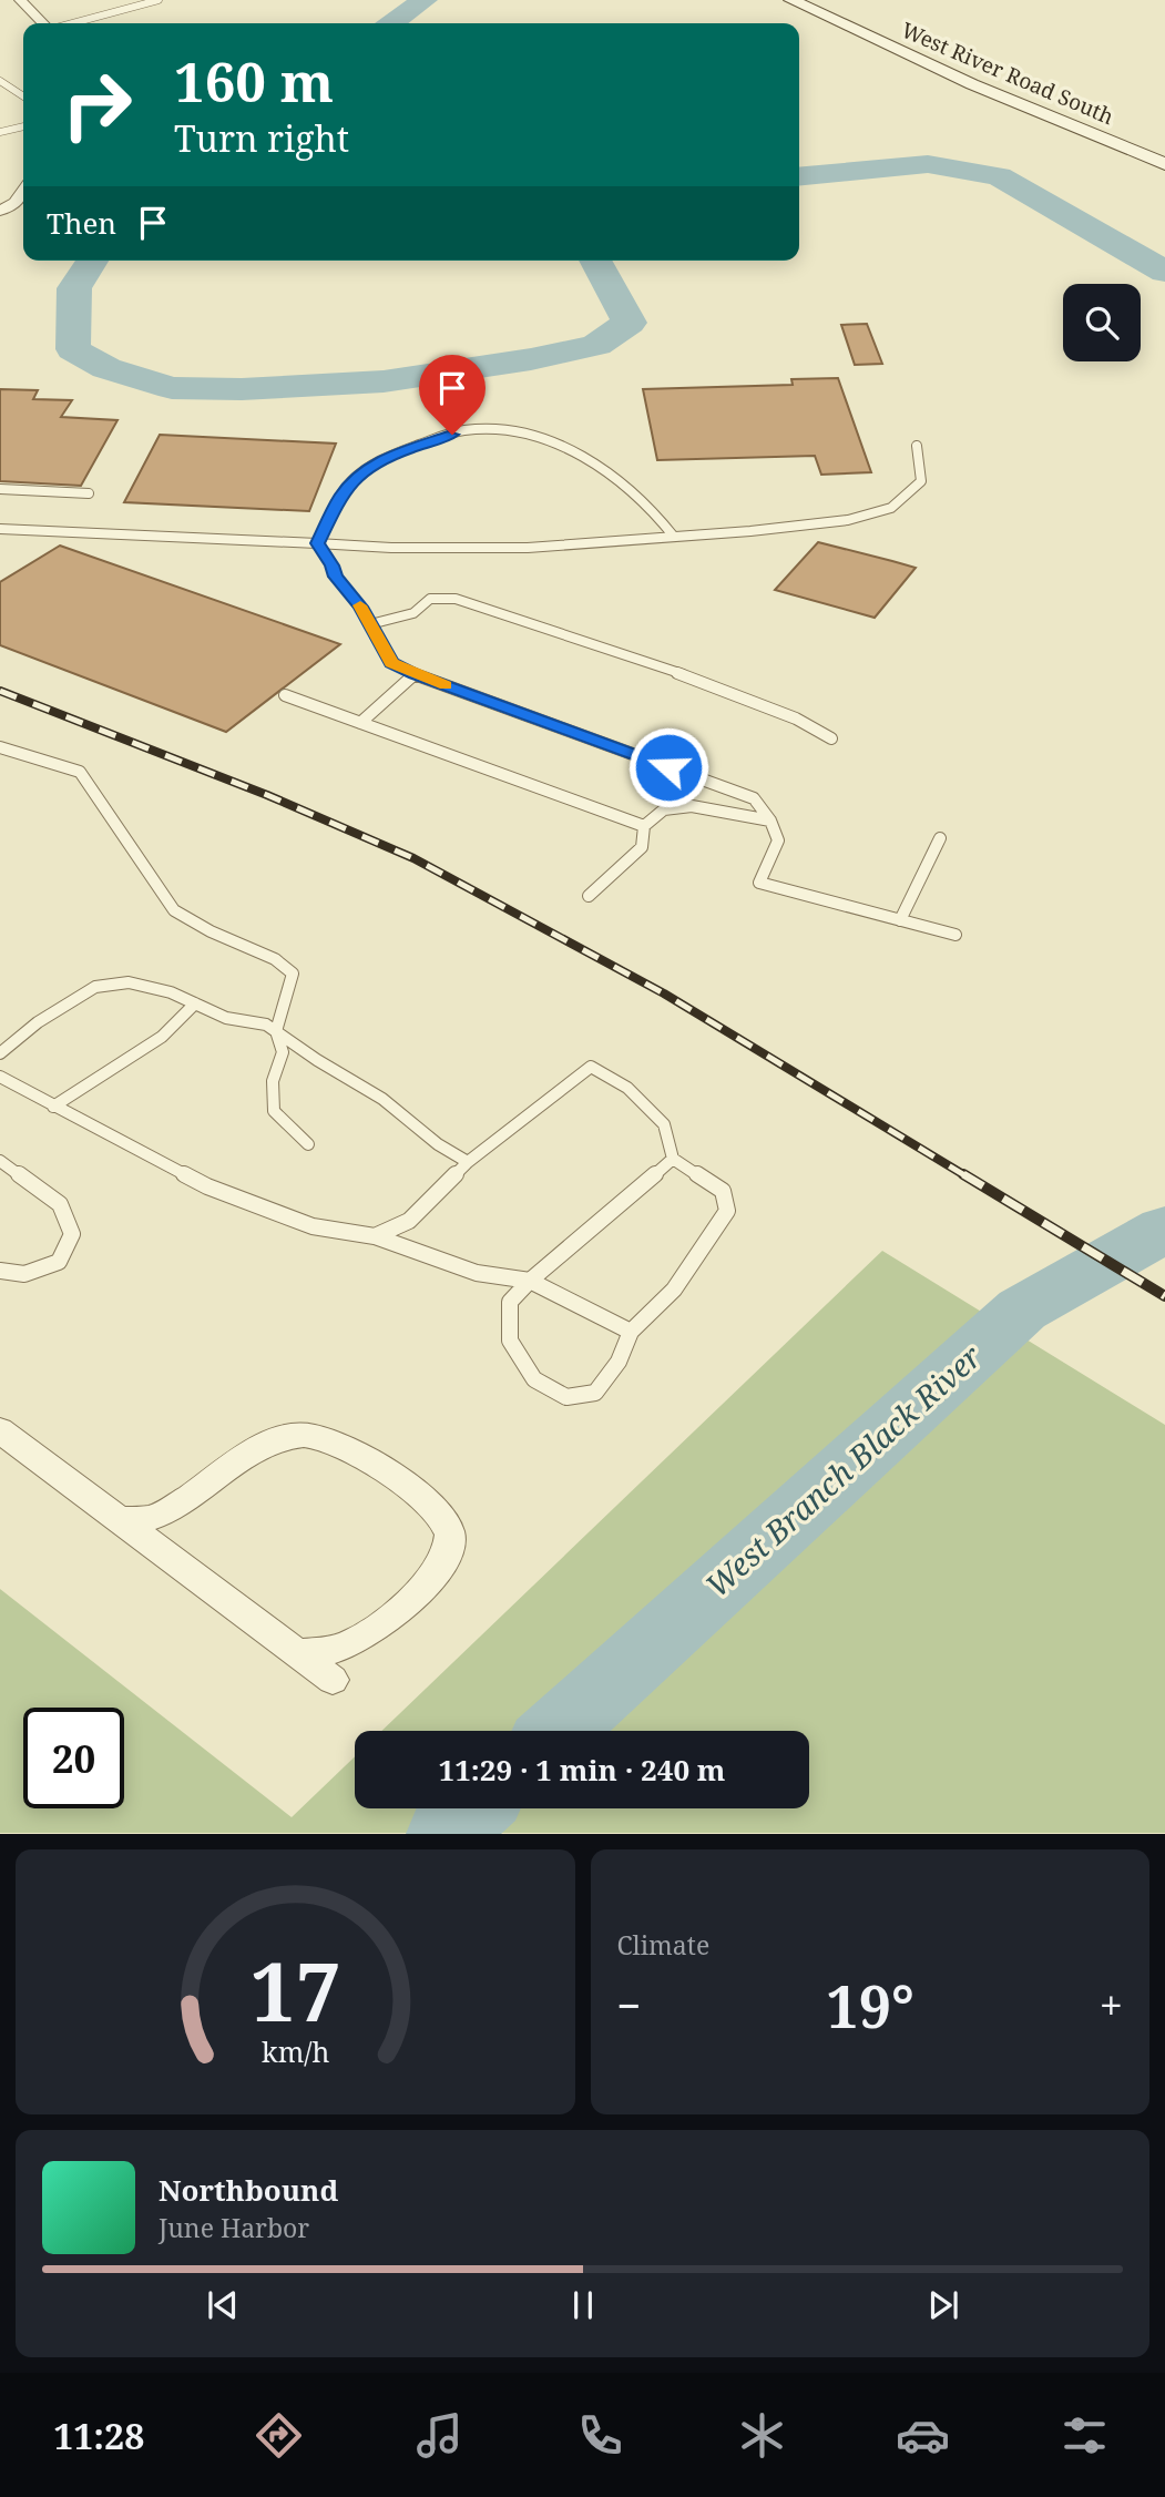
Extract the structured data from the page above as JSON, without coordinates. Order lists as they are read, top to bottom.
{
  "streets": {
    "main road": ["West River Road South"]
  },
  "water": ["West Branch Black River"],
  "page": {
    "turn": ["160 m", "Turn right"],
    "then": "Then",
    "limit": "20",
    "trip": "11:29 · 1 min · 240 m",
    "tile": "Climate",
    "heat": ["−", "19°", "+"],
    "song": ["Northbound", "June Harbor"],
    "tabs": "11:28",
    "gauge": ["17", "km/h"]
  }
}
